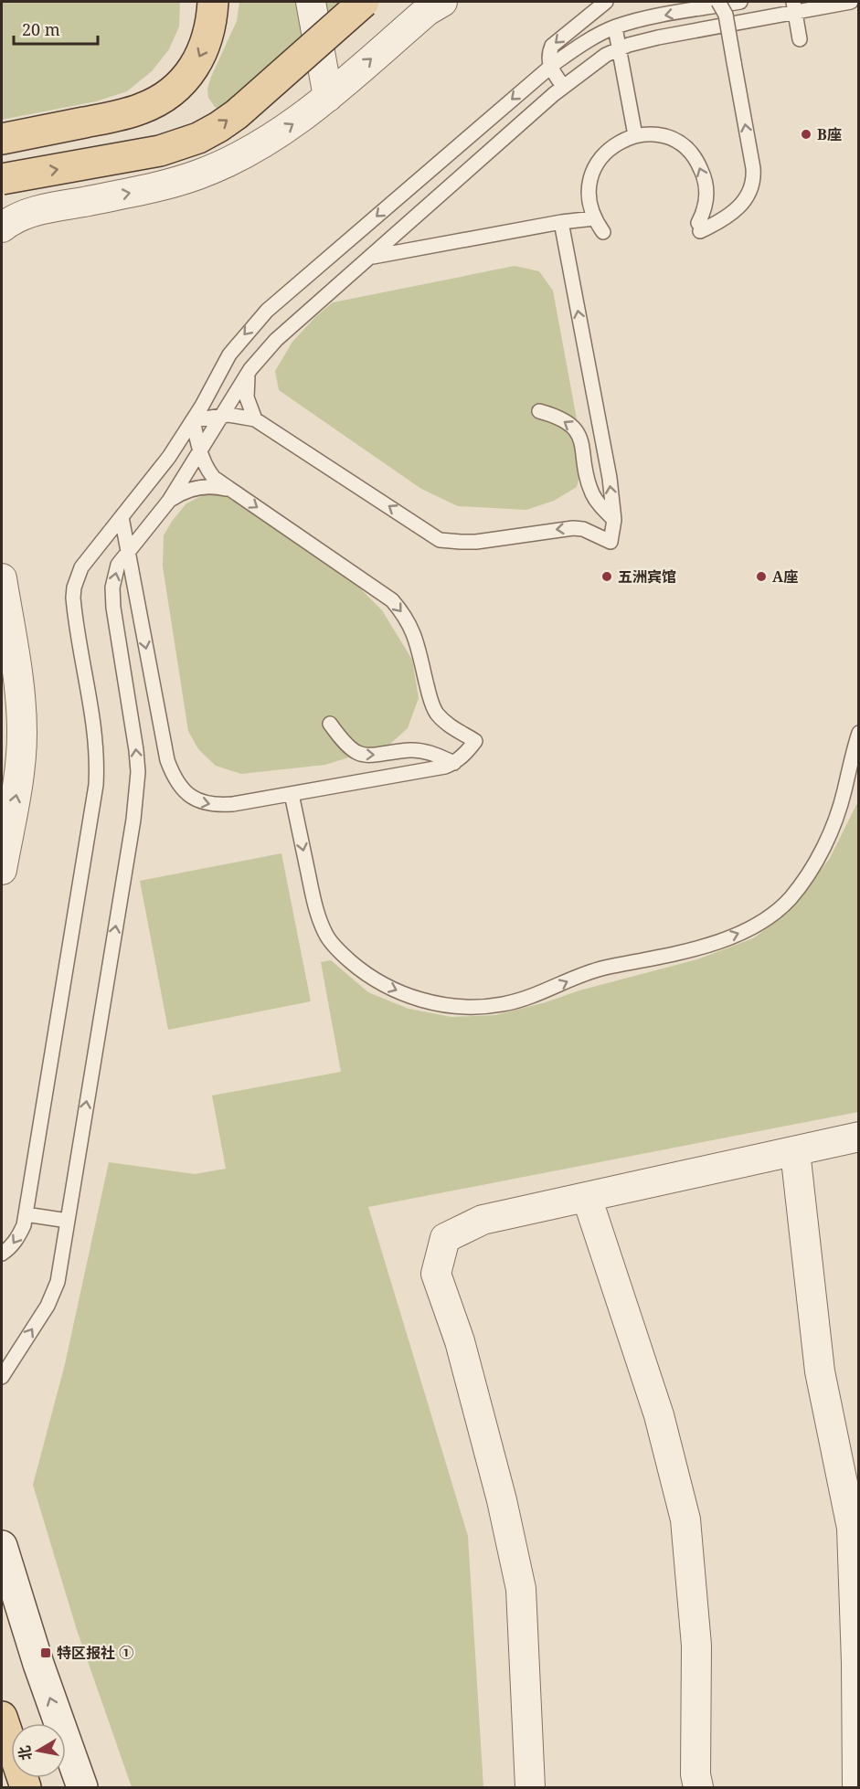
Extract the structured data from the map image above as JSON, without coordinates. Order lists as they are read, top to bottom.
{
  "places": {
    "other": ["B座", "五洲宾馆", "A座"],
    "transit": ["特区报社 ①"]
  },
  "scale_bar": "20 m",
  "north": "left"
}
